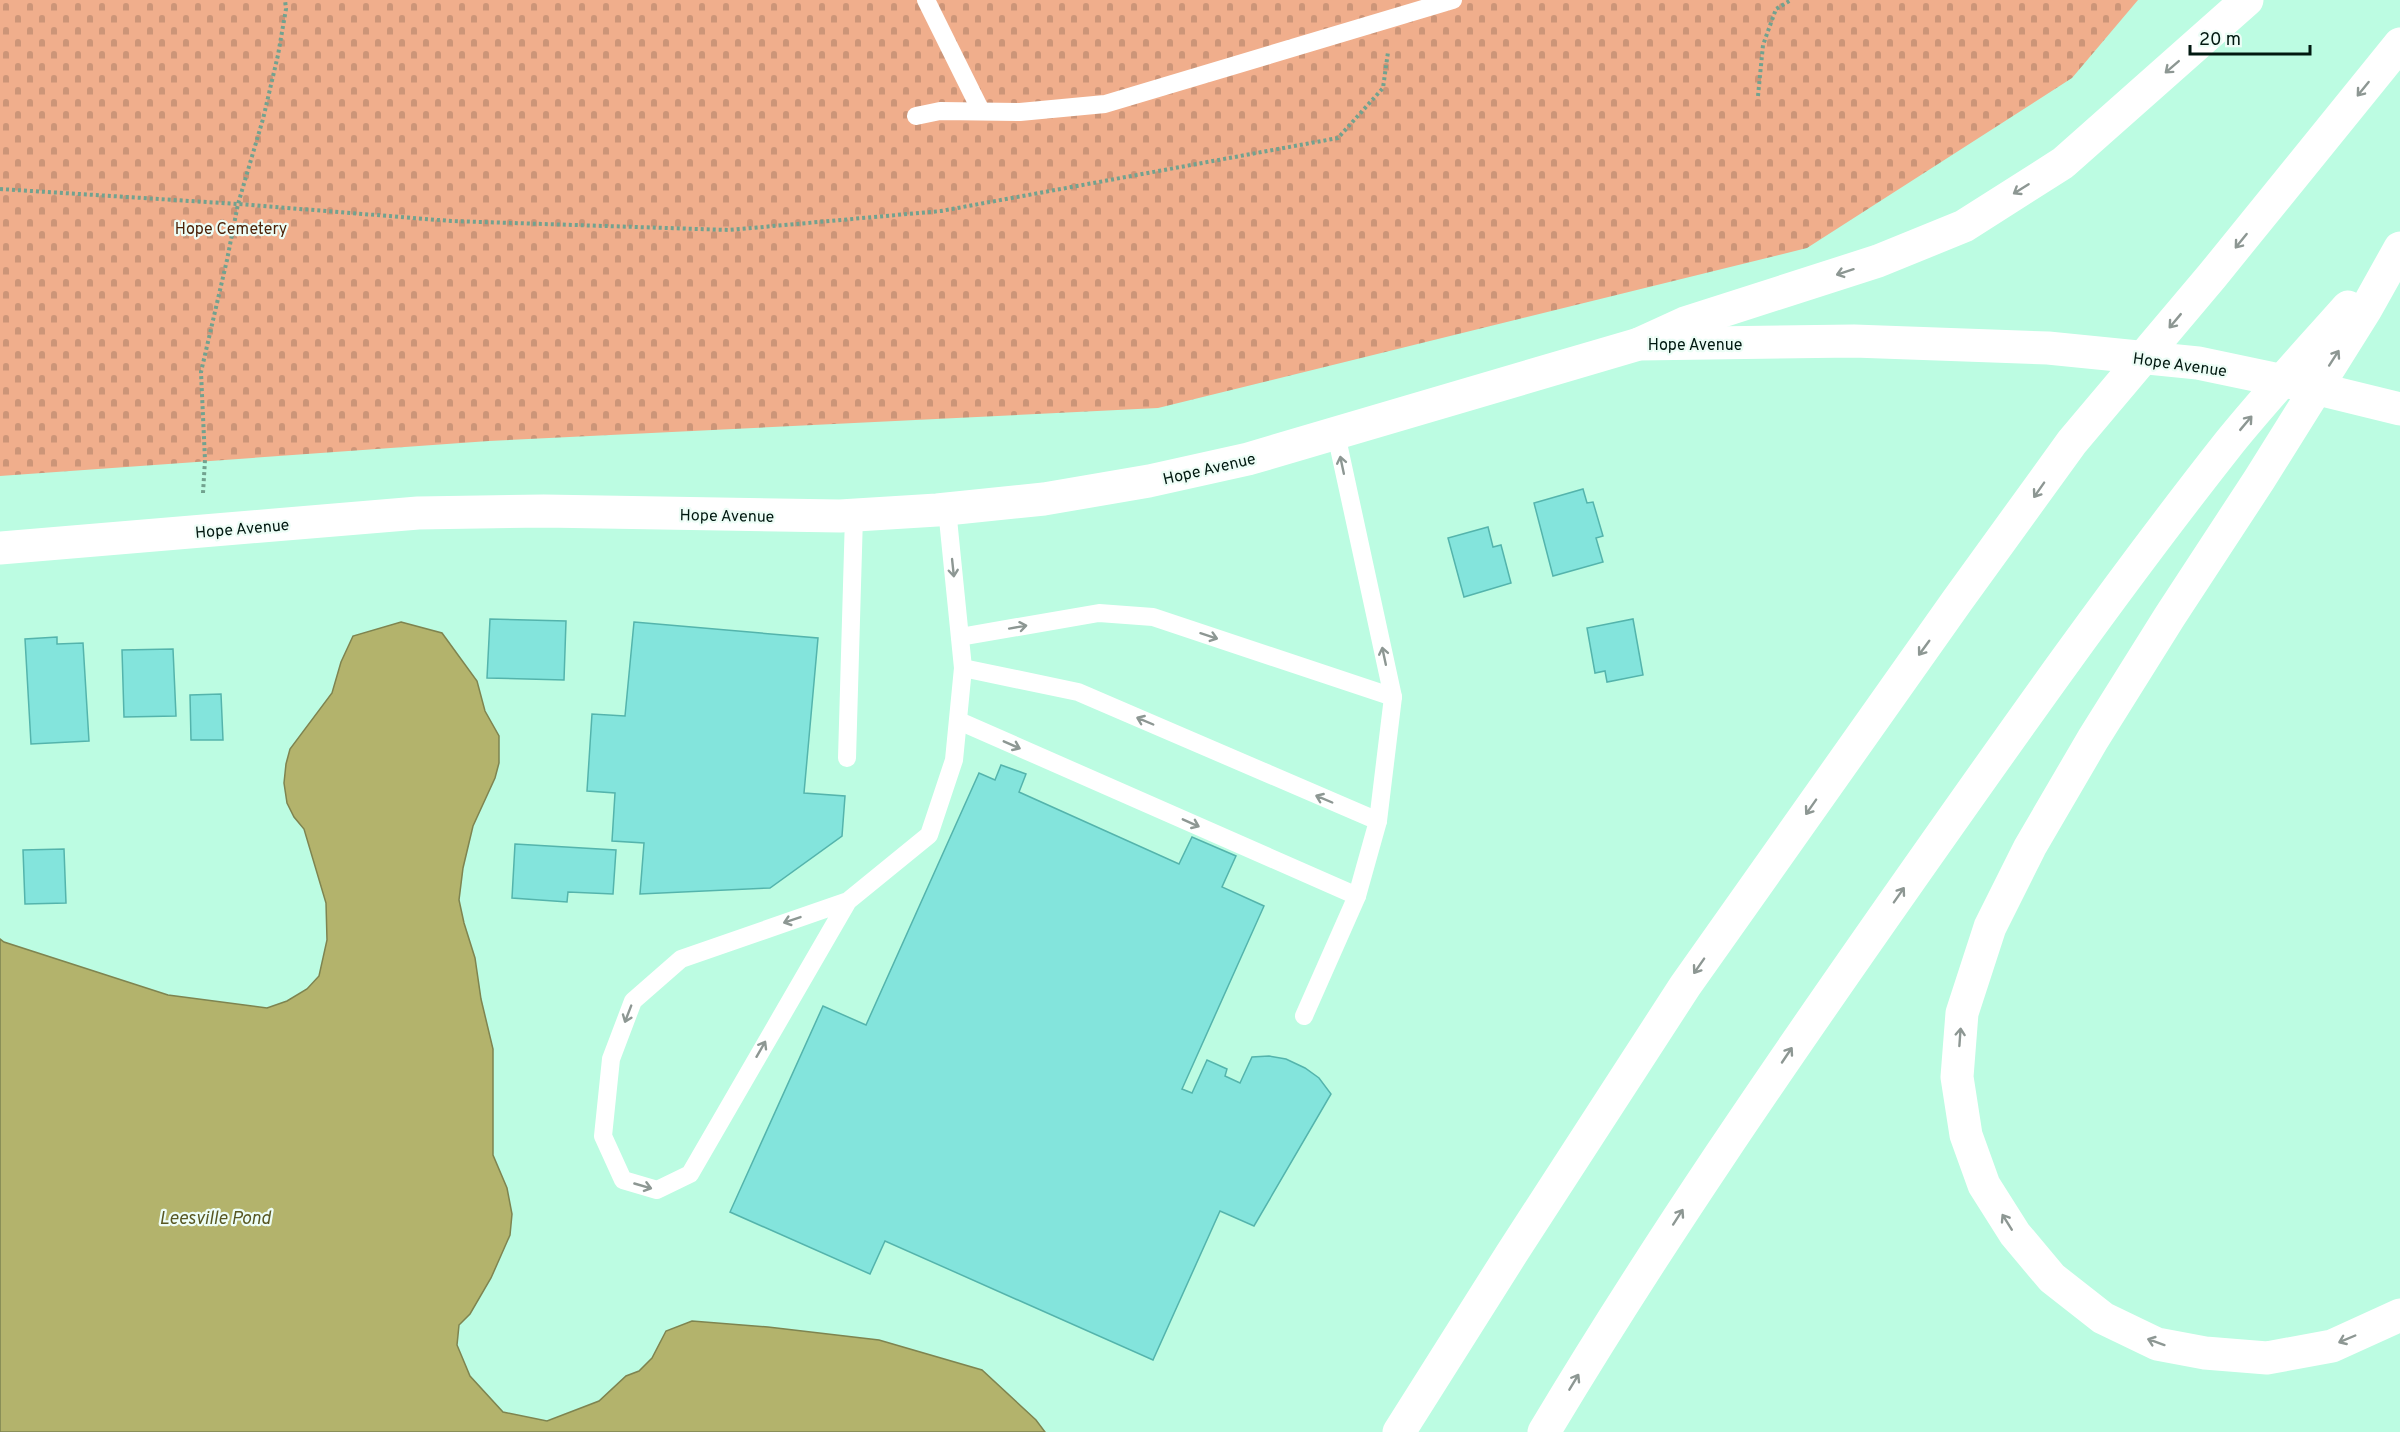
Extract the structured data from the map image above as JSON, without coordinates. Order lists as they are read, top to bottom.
{
  "streets": {
    "main road": ["Hope Avenue"]
  },
  "water": ["Leesville Pond"],
  "parks": ["Hope Cemetery"],
  "scale_bar": "20 m"
}
